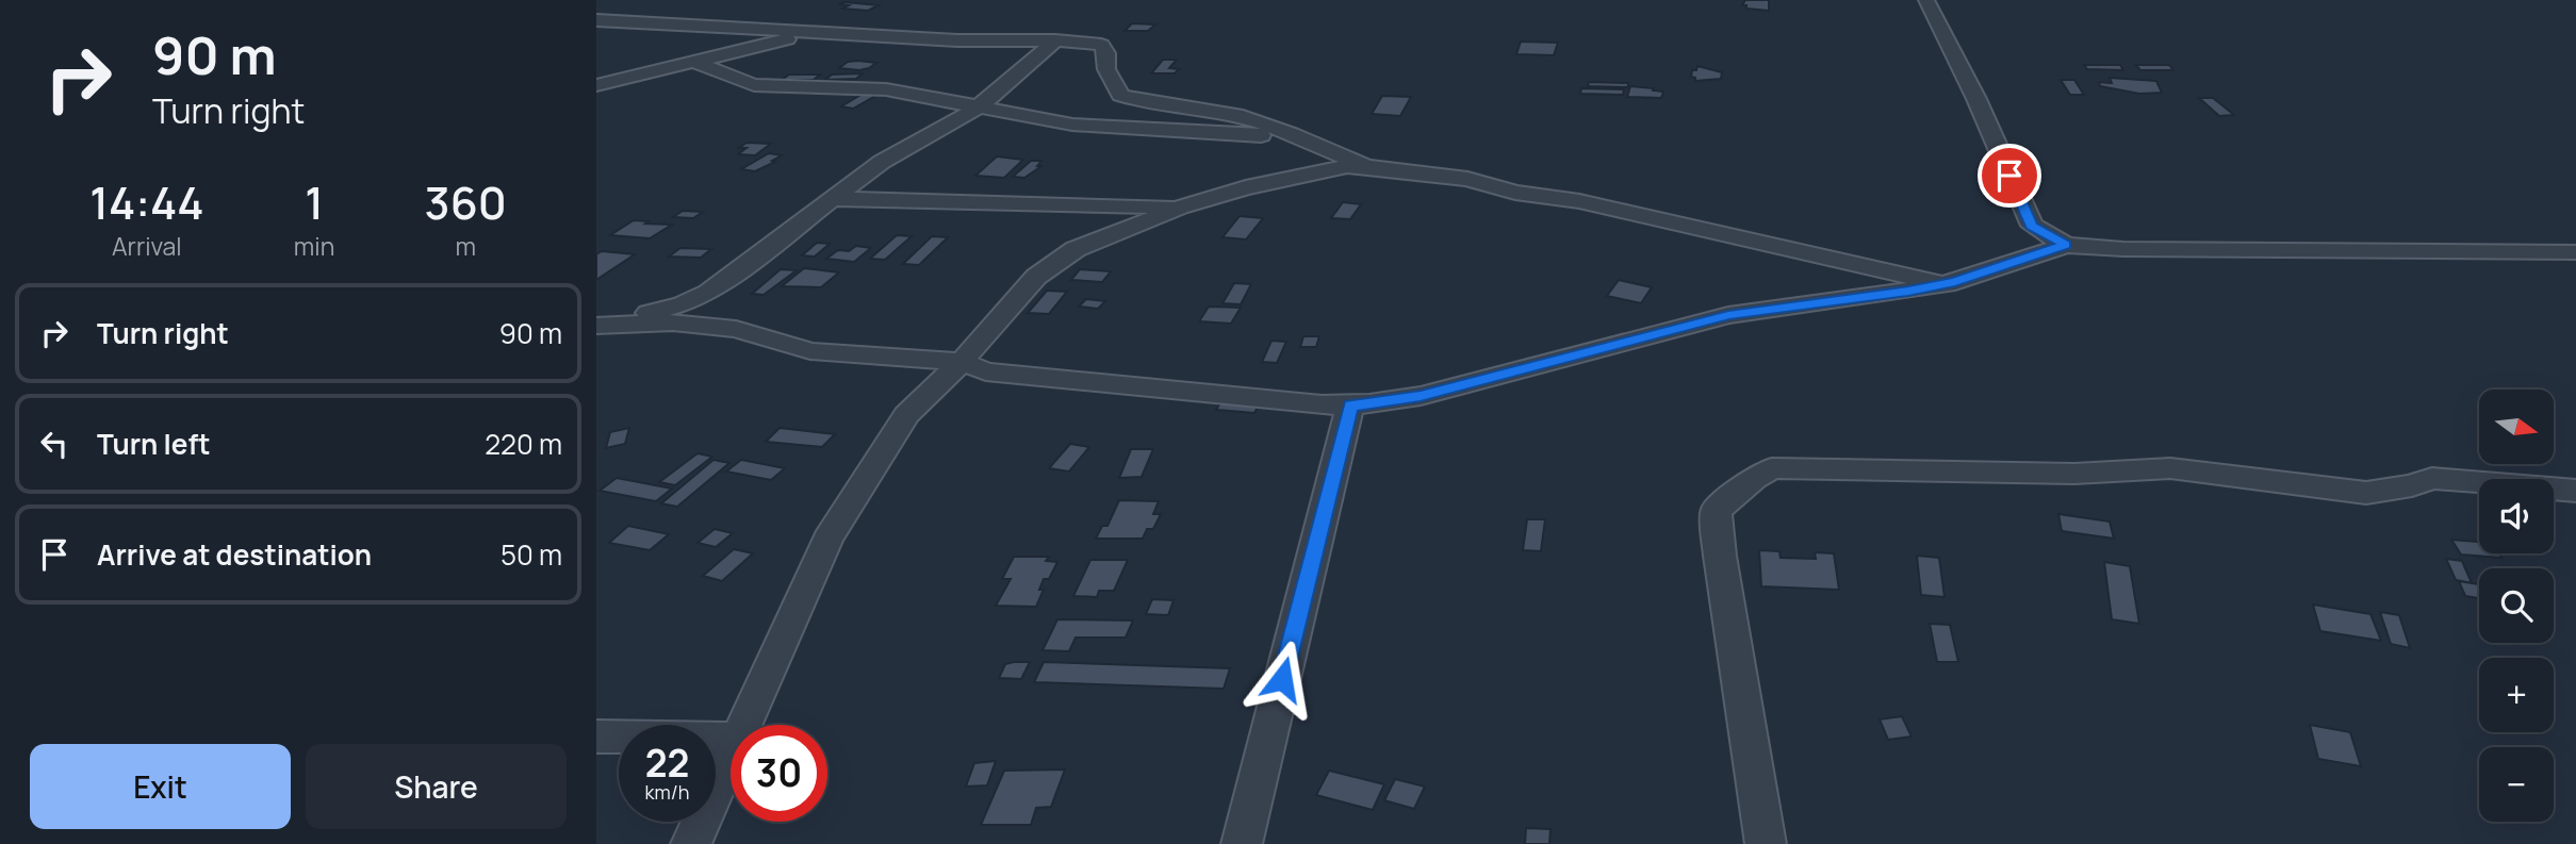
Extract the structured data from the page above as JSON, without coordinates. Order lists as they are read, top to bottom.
{
  "north": "right",
  "page": {
    "turn": ["90 m", "Turn right"],
    "eta": [
      "14:44",
      "Arrival",
      "1",
      "min",
      "360",
      "m"
    ],
    "list": [
      {
        "name": "Turn right",
        "value": "90 m"
      },
      {
        "name": "Turn left",
        "value": "220 m"
      },
      {
        "name": "Arrive at destination",
        "value": "50 m"
      }
    ],
    "map_buttons": ["+", "−"],
    "speed": "22 km/h",
    "limit": "30",
    "buttons": ["Exit", "Share"]
  }
}
